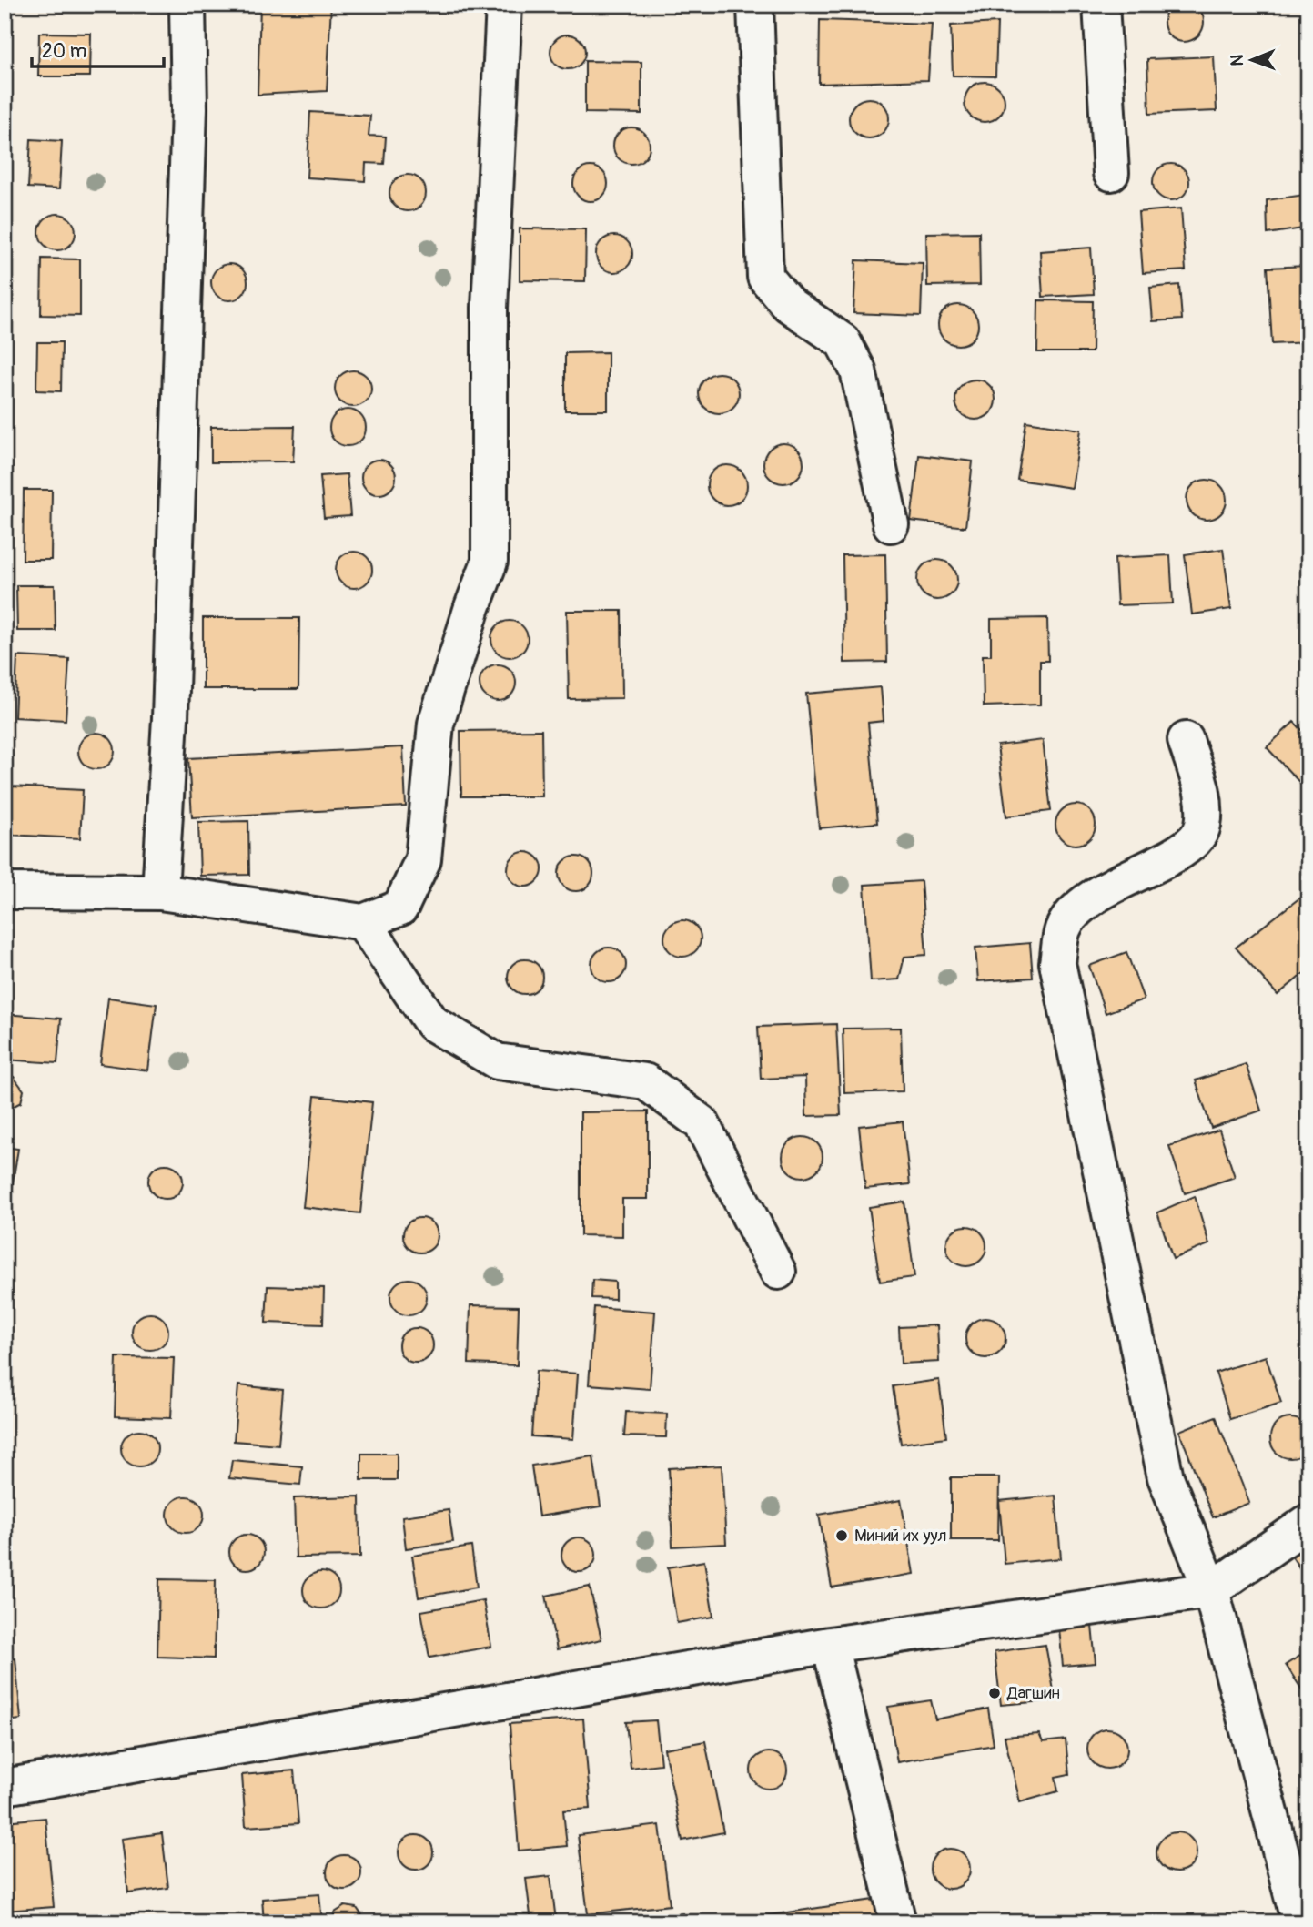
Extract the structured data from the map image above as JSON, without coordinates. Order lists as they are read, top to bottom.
{
  "places": ["Миний их уул", "Дагшин"],
  "scale_bar": "20 m",
  "north": "left"
}
